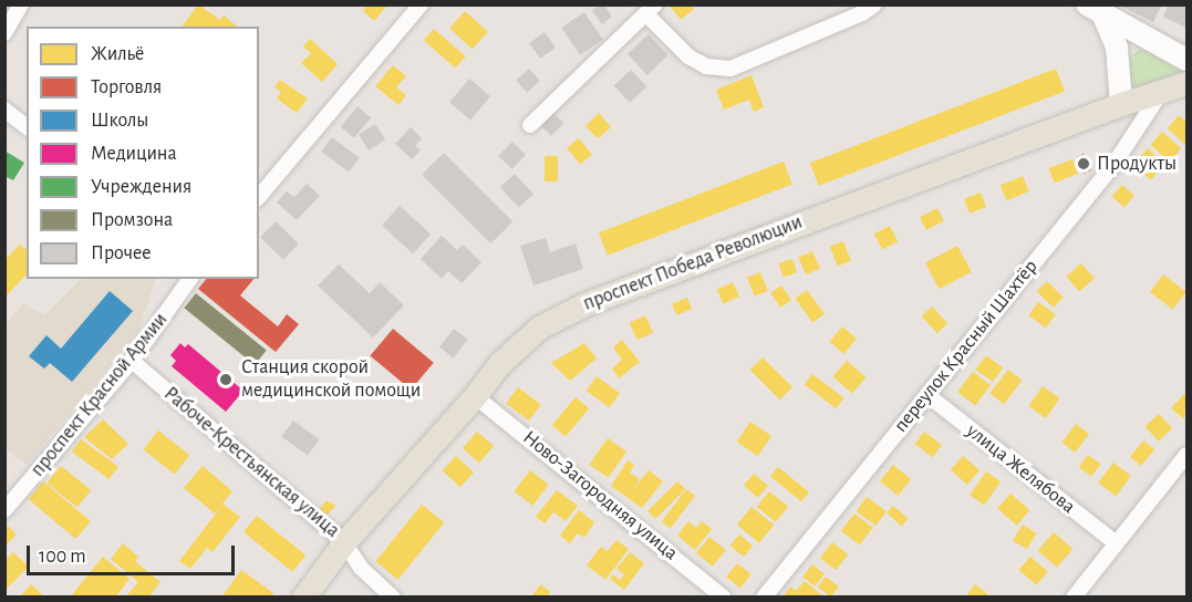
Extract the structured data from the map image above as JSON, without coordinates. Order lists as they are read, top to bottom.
{
  "streets": {
    "main road": ["проспект Победа Революции"],
    "street": [
      "переулок Красный Шахтёр",
      "проспект Красной Армии",
      "Рабоче-Крестьянская улица",
      "улица Желябова",
      "Ново-Загородняя улица"
    ]
  },
  "crossings": [
    ["проспект Победа Революции", "переулок Красный Шахтёр"],
    ["проспект Победа Революции", "Рабоче-Крестьянская улица"],
    ["проспект Победа Революции", "Ново-Загородняя улица"],
    ["переулок Красный Шахтёр", "улица Желябова"],
    ["проспект Красной Армии", "Рабоче-Крестьянская улица"]
  ],
  "places": ["Продукты", "Станция скорой медицинской помощи"],
  "legend": [
    "Жильё",
    "Торговля",
    "Школы",
    "Медицина",
    "Учреждения",
    "Промзона",
    "Прочее"
  ],
  "scale_bar": "100 m"
}
